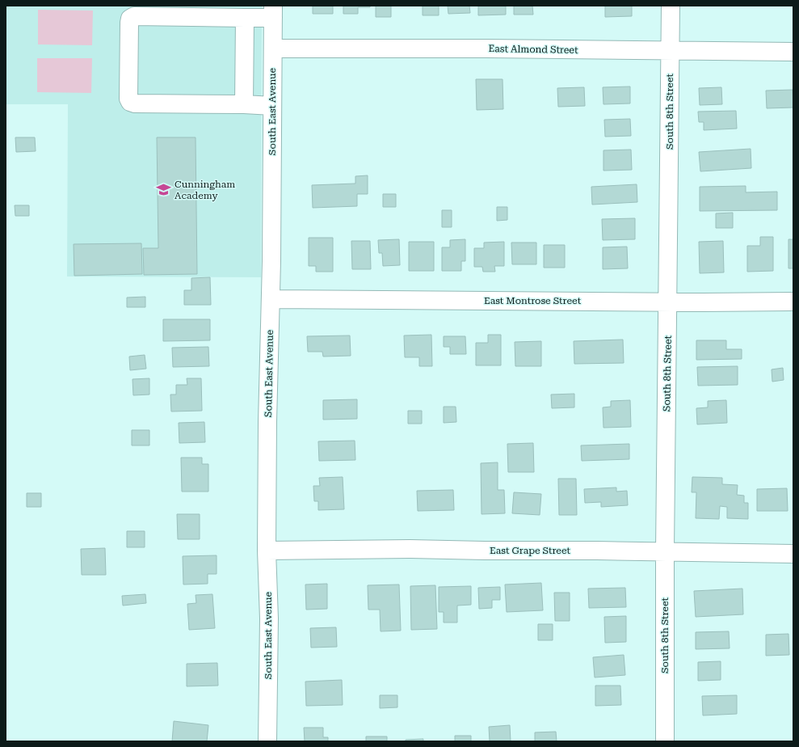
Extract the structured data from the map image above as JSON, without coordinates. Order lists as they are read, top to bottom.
{
  "streets": {
    "street": [
      "East Almond Street",
      "South East Avenue",
      "South 8th Street",
      "East Montrose Street",
      "East Grape Street"
    ]
  },
  "crossings": [
    ["East Almond Street", "South East Avenue"],
    ["East Almond Street", "South 8th Street"],
    ["South East Avenue", "East Montrose Street"],
    ["South East Avenue", "East Grape Street"],
    ["South 8th Street", "East Montrose Street"],
    ["South 8th Street", "East Grape Street"]
  ],
  "places": {
    "school or university": ["Cunningham Academy"]
  }
}
